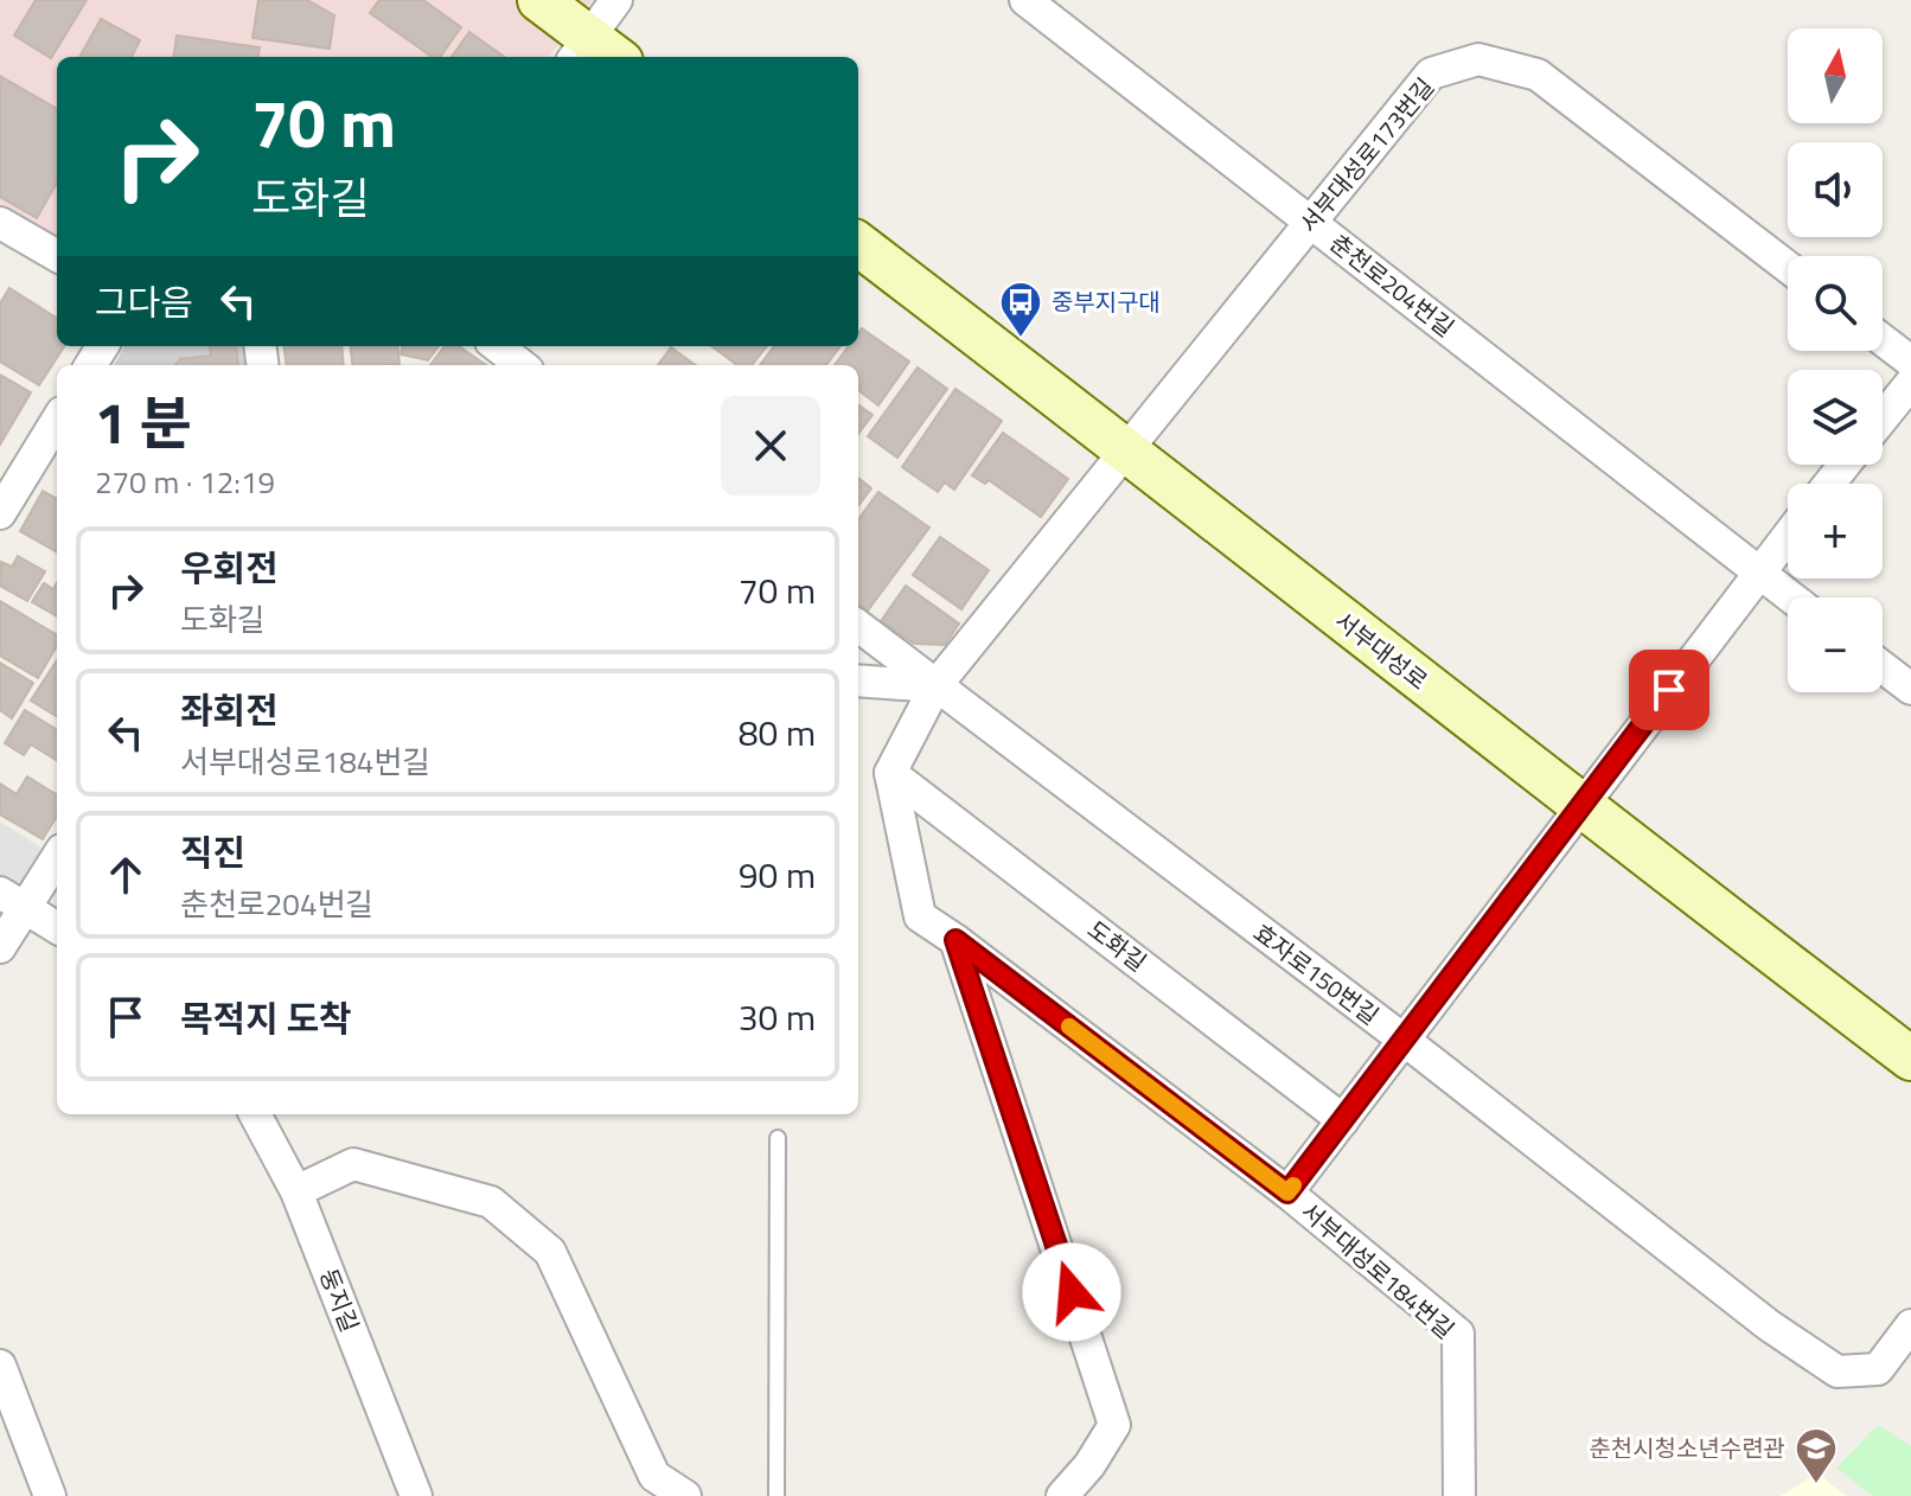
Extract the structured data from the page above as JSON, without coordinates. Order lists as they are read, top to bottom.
{
  "streets": {
    "street": [
      "서부대성로173번길",
      "춘천로204번길",
      "서부대성로",
      "도화길",
      "효자로150번길",
      "서부대성로184번길",
      "둥지길"
    ]
  },
  "crossings": [
    ["서부대성로173번길", "춘천로204번길"],
    ["서부대성로173번길", "서부대성로"],
    ["서부대성로", "서부대성로184번길"],
    ["도화길", "서부대성로184번길"],
    ["효자로150번길", "서부대성로184번길"]
  ],
  "places": {
    "bus stop": ["중부지구대"],
    "school or university": ["춘천시청소년수련관"]
  },
  "north": "top",
  "page": {
    "map_buttons": ["+", "−"],
    "turn": ["70 m", "도화길"],
    "then": "그다음",
    "heading": ["1 분", "270 m · 12:19"],
    "list": [
      {
        "name": "우회전",
        "note": "도화길",
        "value": "70 m"
      },
      {
        "name": "좌회전",
        "note": "서부대성로184번길",
        "value": "80 m"
      },
      {
        "name": "직진",
        "note": "춘천로204번길",
        "value": "90 m"
      },
      {
        "name": "목적지 도착",
        "value": "30 m"
      }
    ]
  }
}
